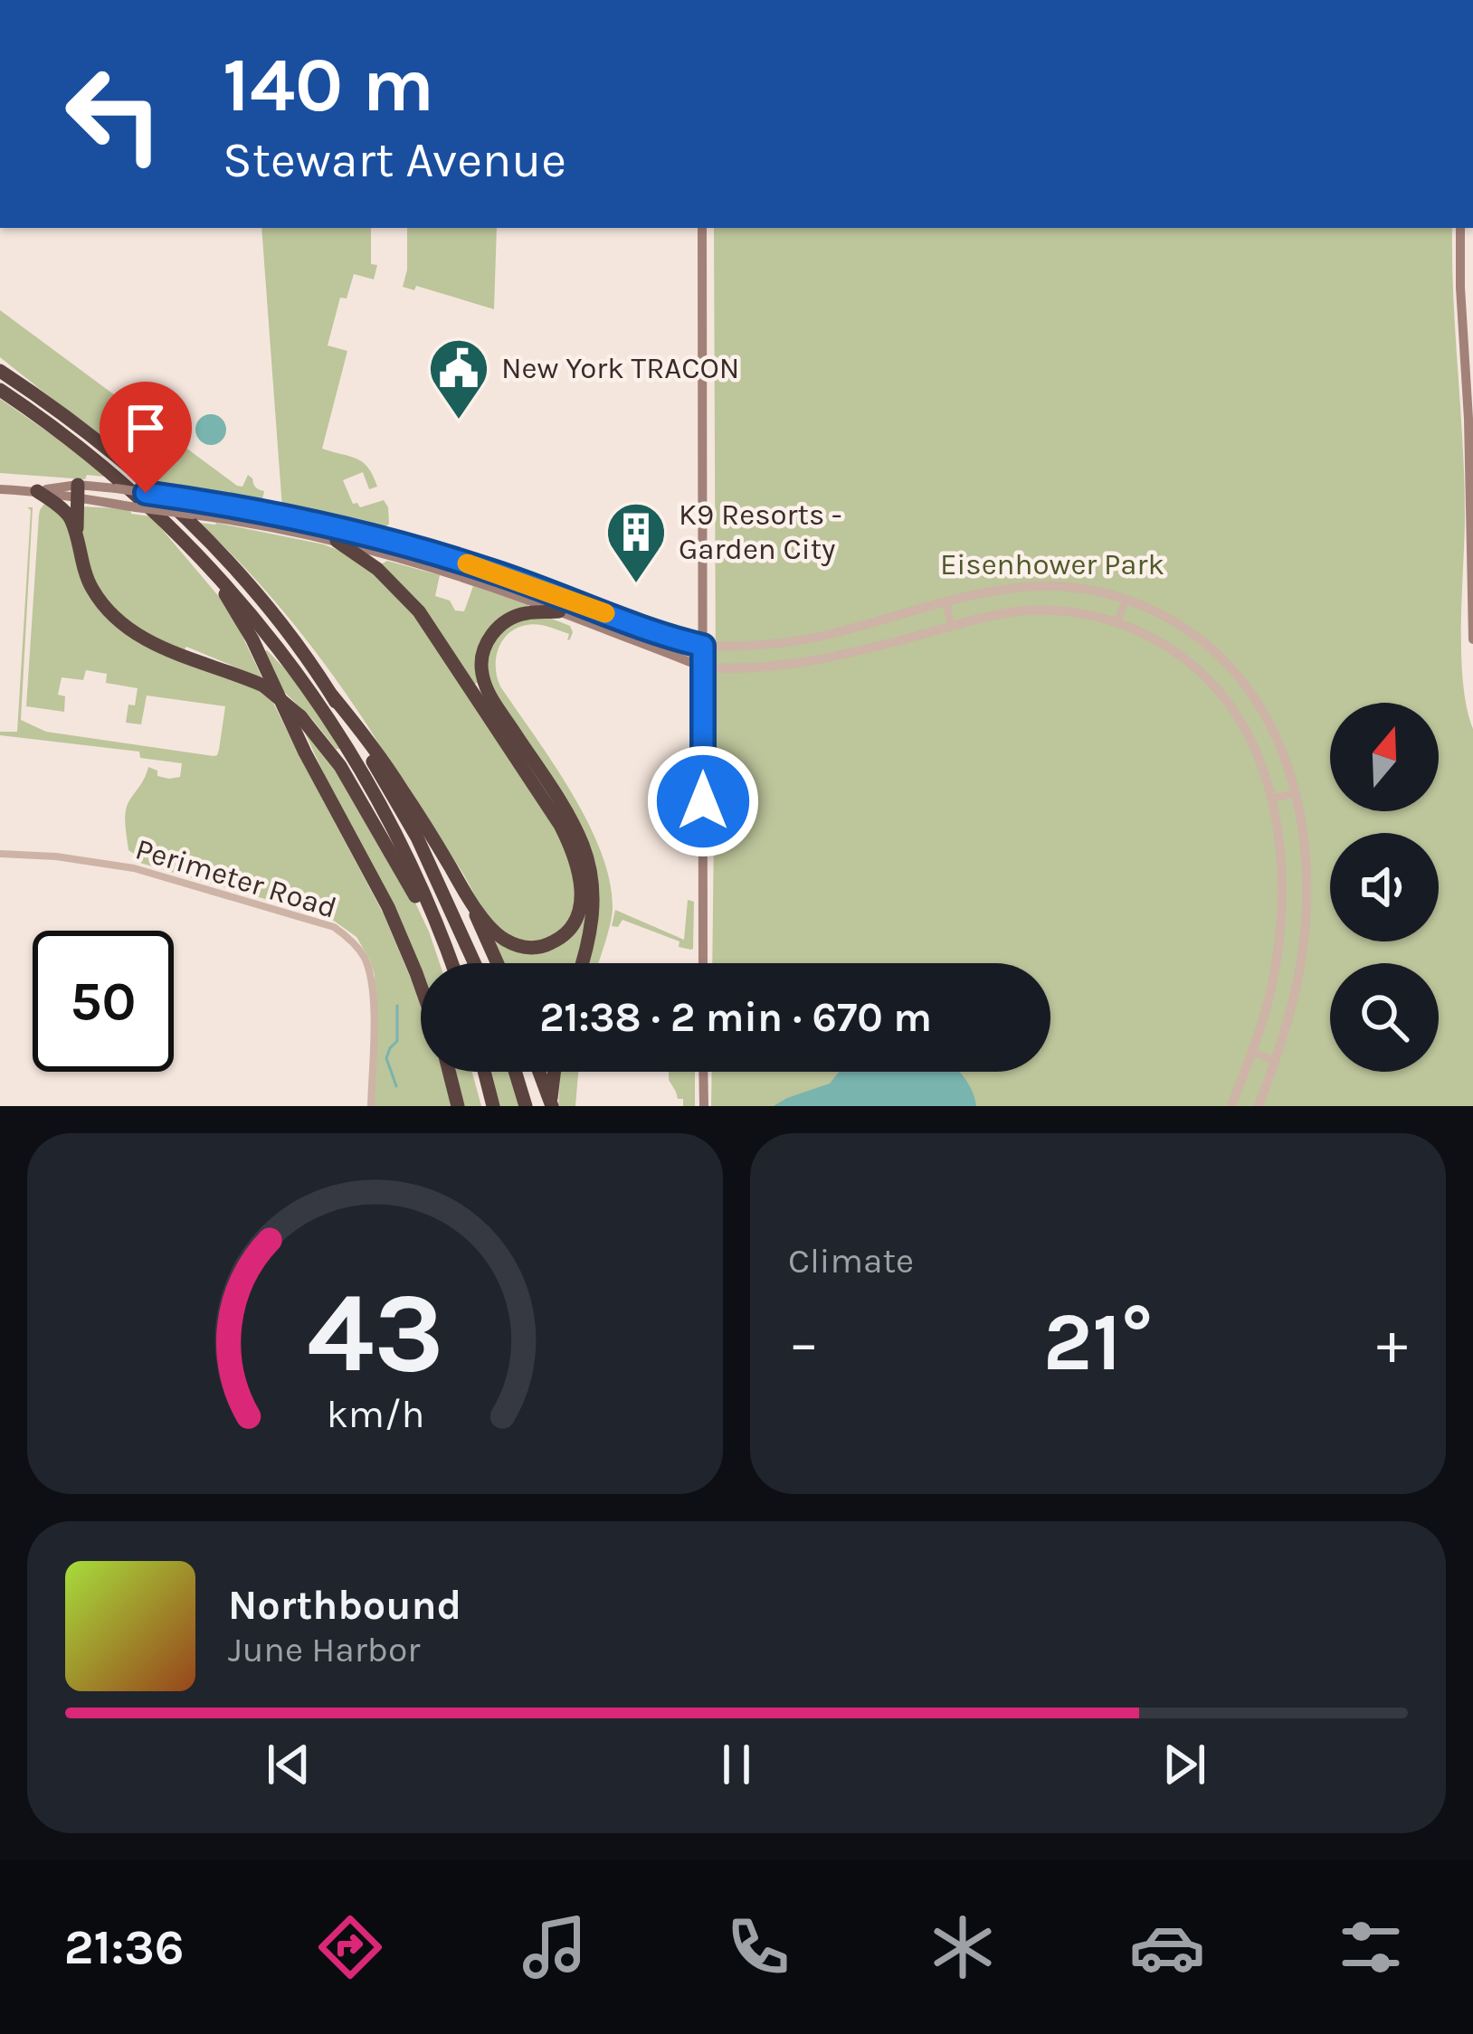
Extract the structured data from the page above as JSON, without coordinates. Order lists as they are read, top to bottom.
{
  "streets": {
    "street": ["Perimeter Road"]
  },
  "parks": ["Eisenhower Park"],
  "places": {
    "public building": ["New York TRACON"],
    "building": ["K9 Resorts - Garden City"]
  },
  "north": "top",
  "page": {
    "turn": ["140 m", "Stewart Avenue"],
    "limit": "50",
    "trip": "21:38 · 2 min · 670 m",
    "tile": "Climate",
    "heat": ["−", "21°", "+"],
    "song": ["Northbound", "June Harbor"],
    "tabs": "21:36",
    "gauge": ["43", "km/h"]
  }
}
